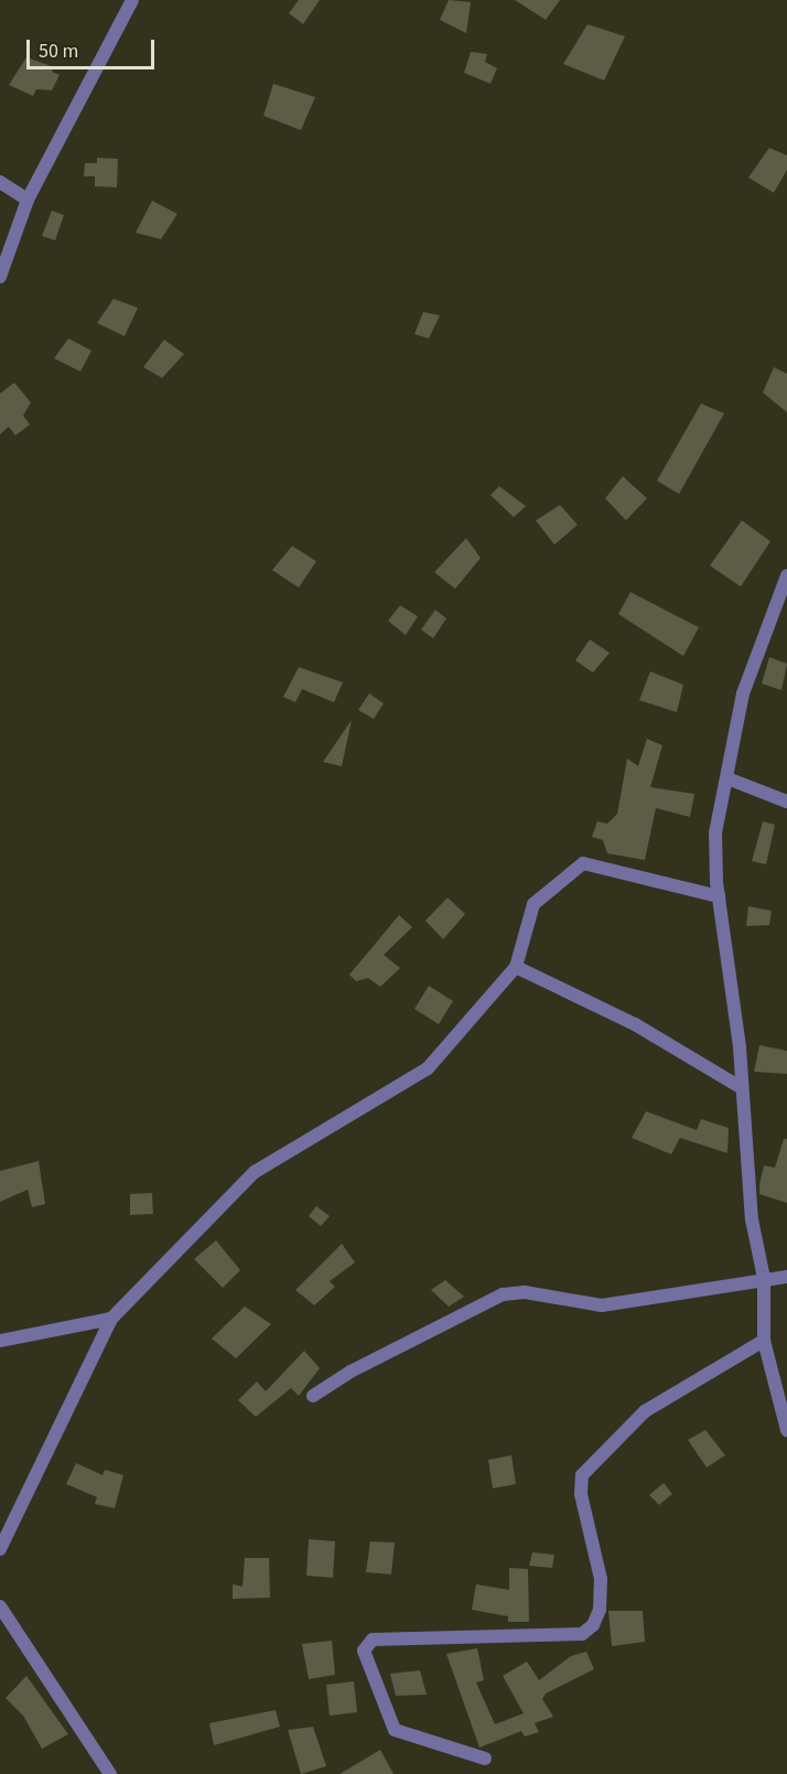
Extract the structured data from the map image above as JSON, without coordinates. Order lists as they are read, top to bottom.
{
  "scale_bar": "50 m"
}
